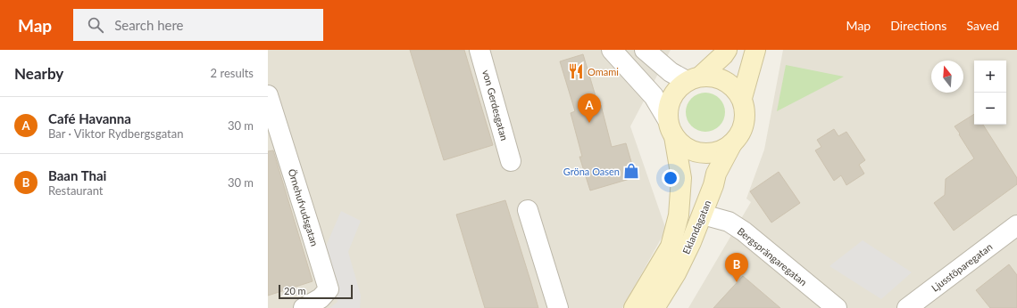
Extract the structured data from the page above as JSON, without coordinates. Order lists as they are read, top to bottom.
{
  "streets": {
    "street": [
      "von Gerdesgatan",
      "Örnehufvudsgatan",
      "Eklandagatan",
      "Bergsprängaregatan",
      "Ljusstöparegatan"
    ]
  },
  "crossings": [
    ["Eklandagatan", "Bergsprängaregatan"]
  ],
  "places": {
    "restaurant": ["Omami"],
    "shop": ["Gröna Oasen"]
  },
  "scale_bar": "20 m",
  "north": "top",
  "page": {
    "header": "Map",
    "search": "Search here",
    "nav": ["Map", "Directions", "Saved"],
    "heading": ["Nearby", "2 results"],
    "map_buttons": ["+", "−"],
    "pins": ["A", "B"],
    "list": [
      {
        "mark": "A",
        "name": "Café Havanna",
        "note": "Bar · Viktor Rydbergsgatan",
        "value": "30 m"
      },
      {
        "mark": "B",
        "name": "Baan Thai",
        "note": "Restaurant",
        "value": "30 m"
      }
    ],
    "scale": "20 m"
  }
}
